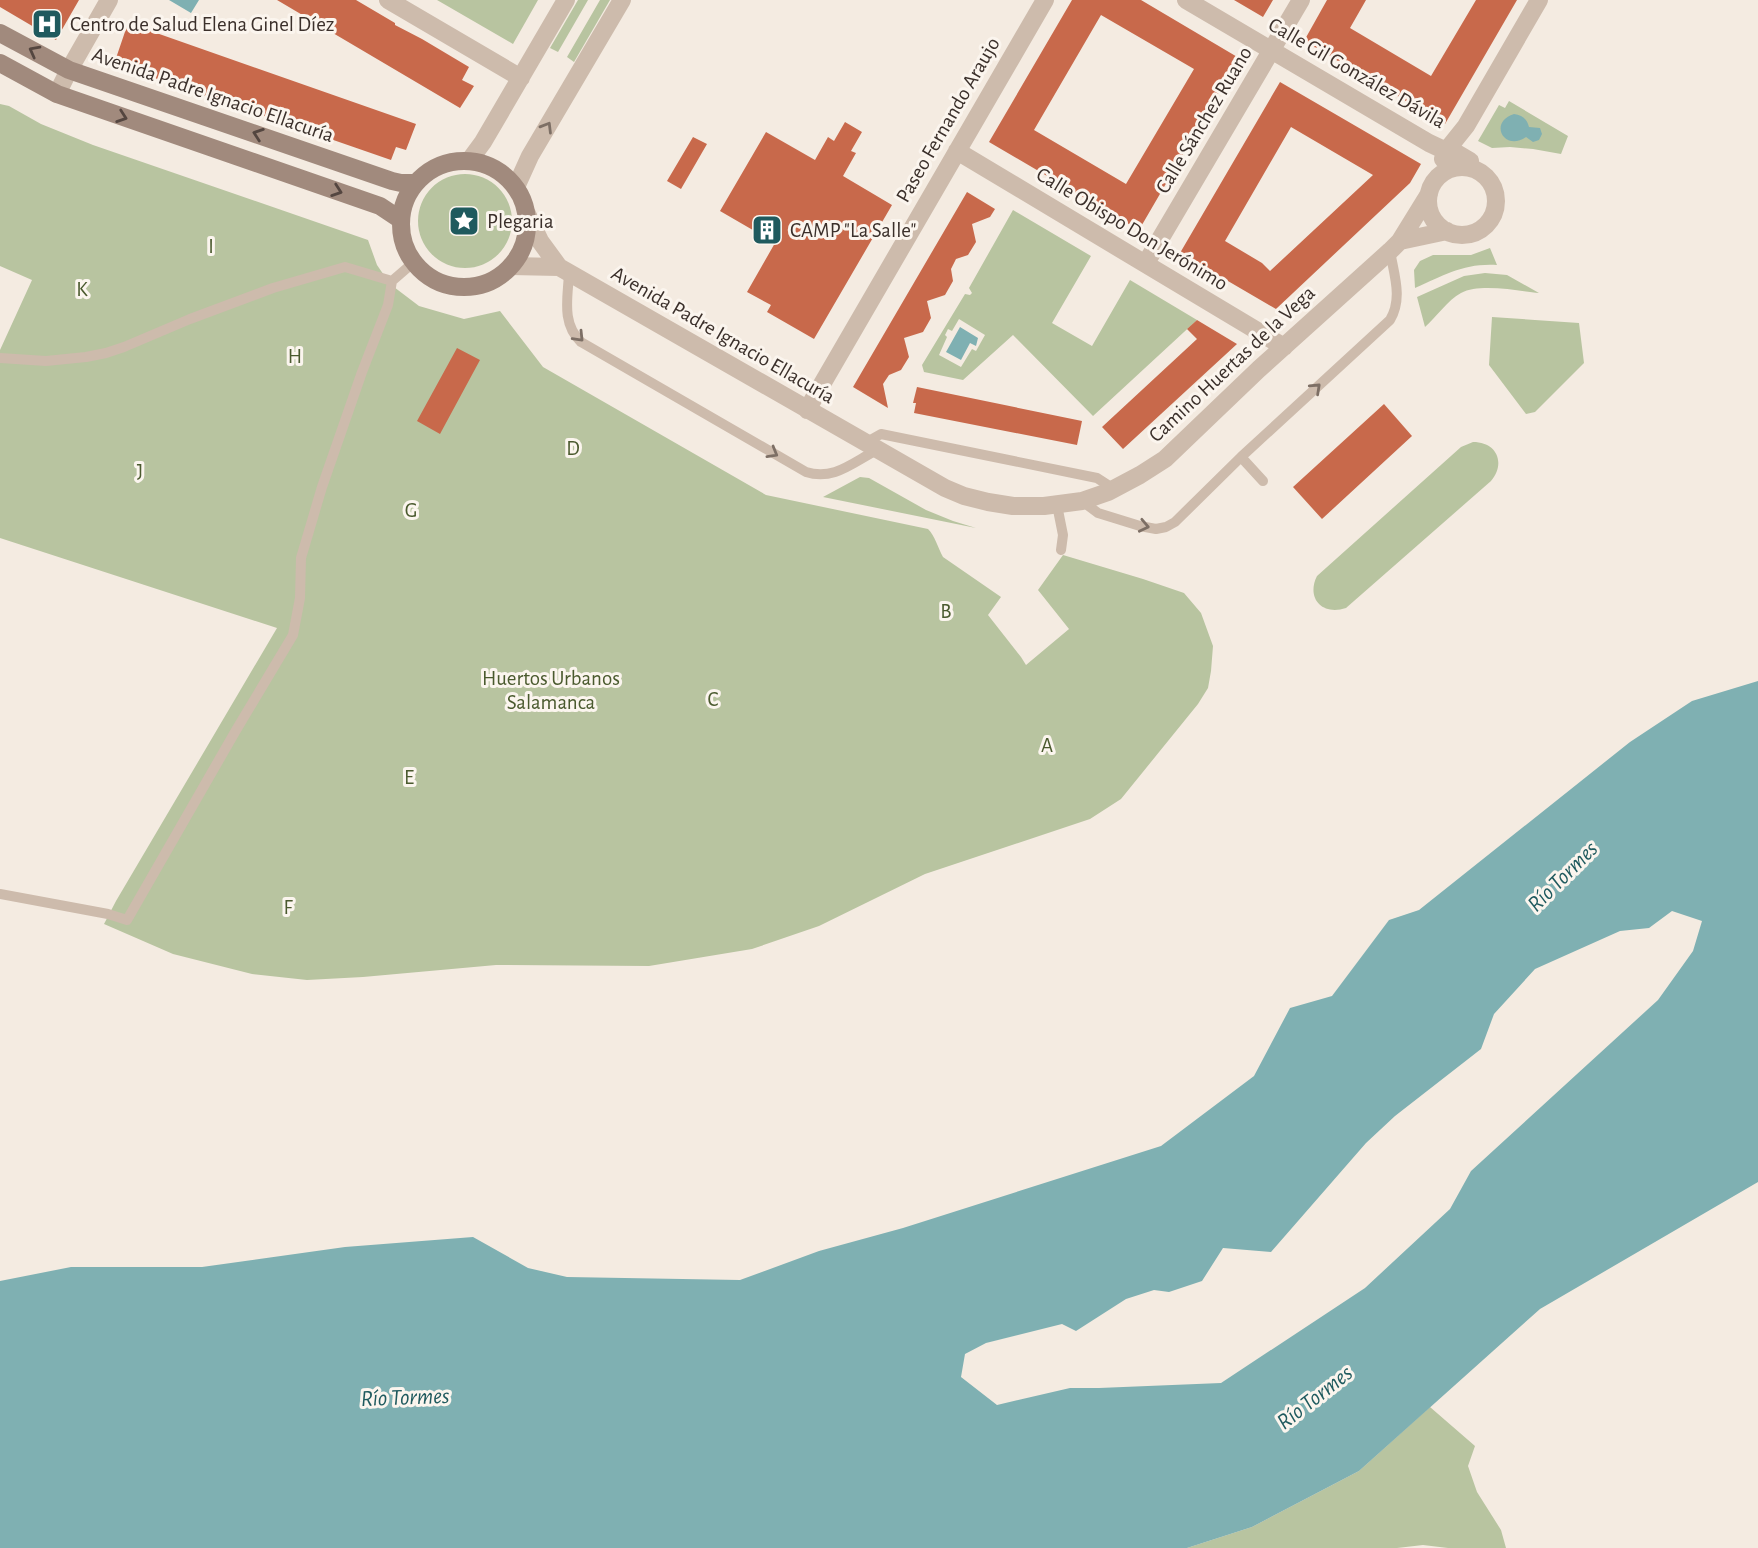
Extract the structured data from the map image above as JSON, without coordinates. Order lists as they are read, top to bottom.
{
  "streets": {
    "main road": ["Avenida Padre Ignacio Ellacuría"],
    "street": [
      "Calle Gil González Dávila",
      "Paseo Fernando Araujo",
      "Calle Sánchez Ruano",
      "Calle Obispo Don Jerónimo",
      "Camino Huertas de la Vega"
    ]
  },
  "crossings": [
    ["Calle Gil González Dávila", "Calle Sánchez Ruano"],
    ["Calle Gil González Dávila", "Camino Huertas de la Vega"],
    ["Avenida Padre Ignacio Ellacuría", "Paseo Fernando Araujo"],
    ["Avenida Padre Ignacio Ellacuría", "Camino Huertas de la Vega"],
    ["Paseo Fernando Araujo", "Calle Obispo Don Jerónimo"],
    ["Calle Sánchez Ruano", "Calle Obispo Don Jerónimo"],
    ["Calle Obispo Don Jerónimo", "Camino Huertas de la Vega"]
  ],
  "water": ["Río Tormes"],
  "parks": [
    "I",
    "K",
    "H",
    "D",
    "J",
    "G",
    "B",
    "Huertos Urbanos Salamanca",
    "C",
    "A",
    "E",
    "F"
  ],
  "places": {
    "hospital": ["Centro de Salud Elena Ginel Díez"],
    "place": ["Plegaria"],
    "building": ["CAMP \"La Salle\""]
  }
}
